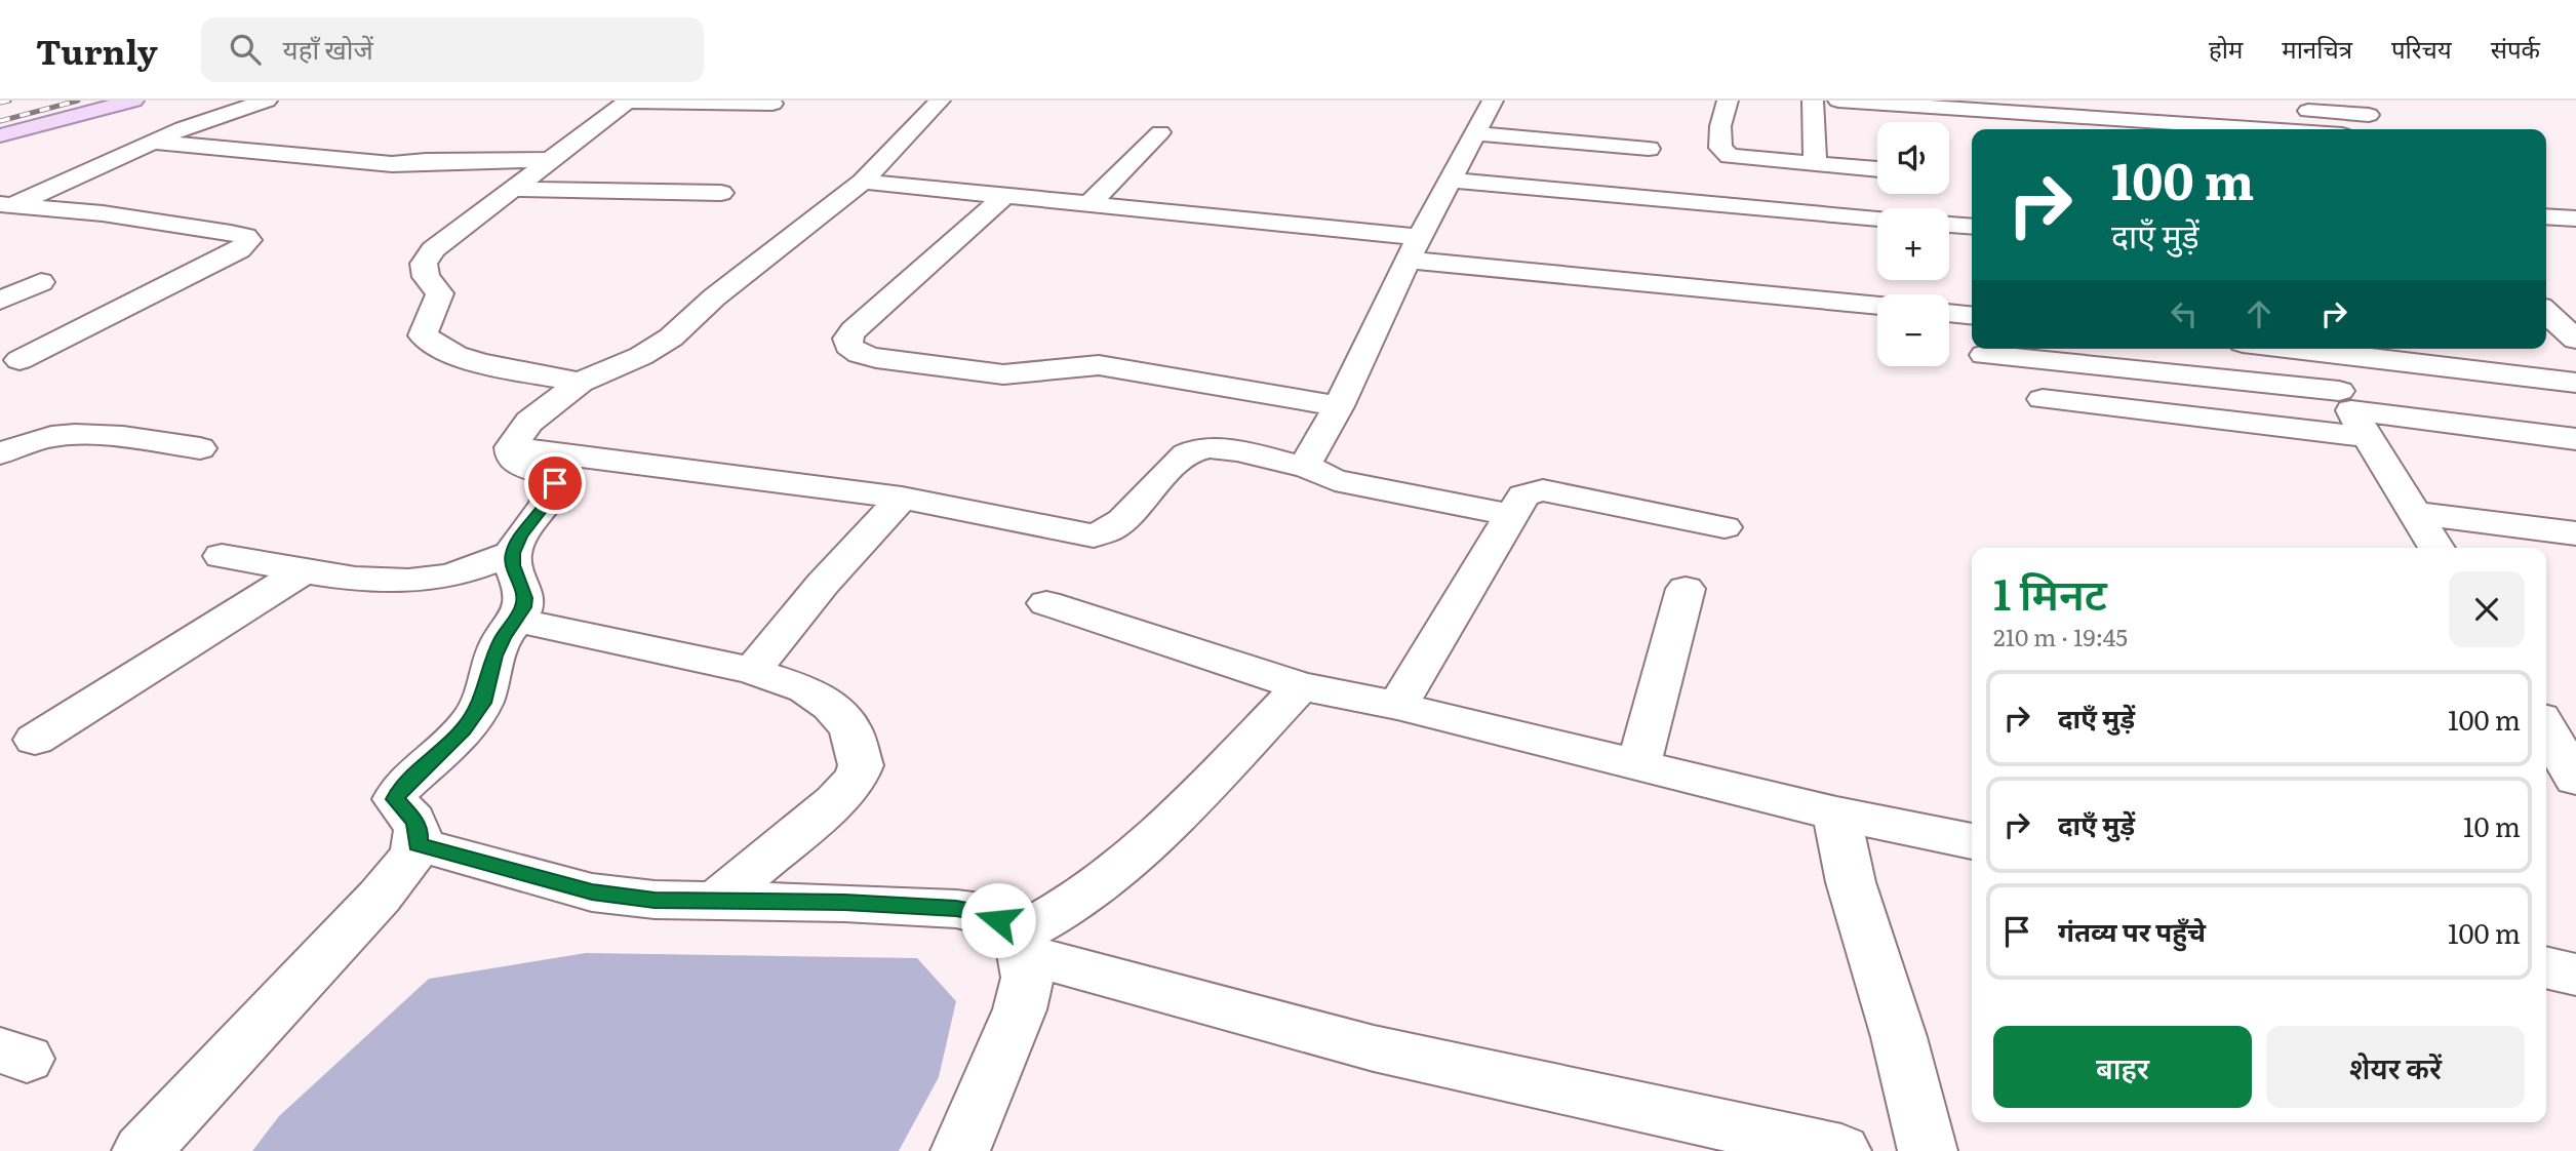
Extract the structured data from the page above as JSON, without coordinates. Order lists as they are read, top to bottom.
{
  "page": {
    "header": "Turnly",
    "search": "यहाँ खोजें",
    "nav": [
      "होम",
      "मानचित्र",
      "परिचय",
      "संपर्क"
    ],
    "map_buttons": ["+", "−"],
    "turn": ["100 m", "दाएँ मुड़ें"],
    "heading": ["1 मिनट", "210 m · 19:45"],
    "list": [
      {
        "name": "दाएँ मुड़ें",
        "value": "100 m"
      },
      {
        "name": "दाएँ मुड़ें",
        "value": "10 m"
      },
      {
        "name": "गंतव्य पर पहुँचे",
        "value": "100 m"
      }
    ],
    "buttons": ["बाहर", "शेयर करें"]
  }
}
